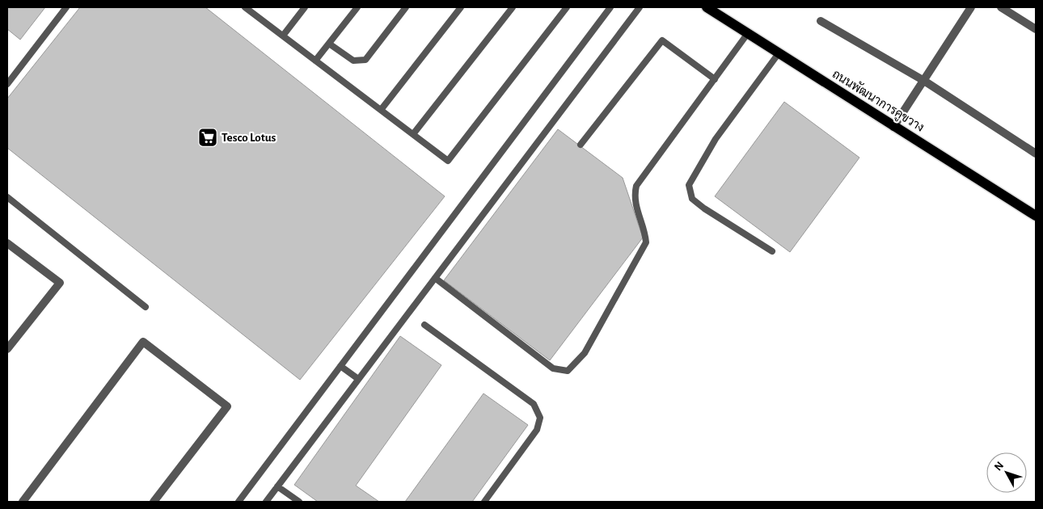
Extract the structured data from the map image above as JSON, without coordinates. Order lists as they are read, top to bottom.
{
  "streets": {
    "main road": ["ถนนพัฒนาการคูขวาง"]
  },
  "places": {
    "supermarket": ["Tesco Lotus"]
  },
  "north": "top left"
}
